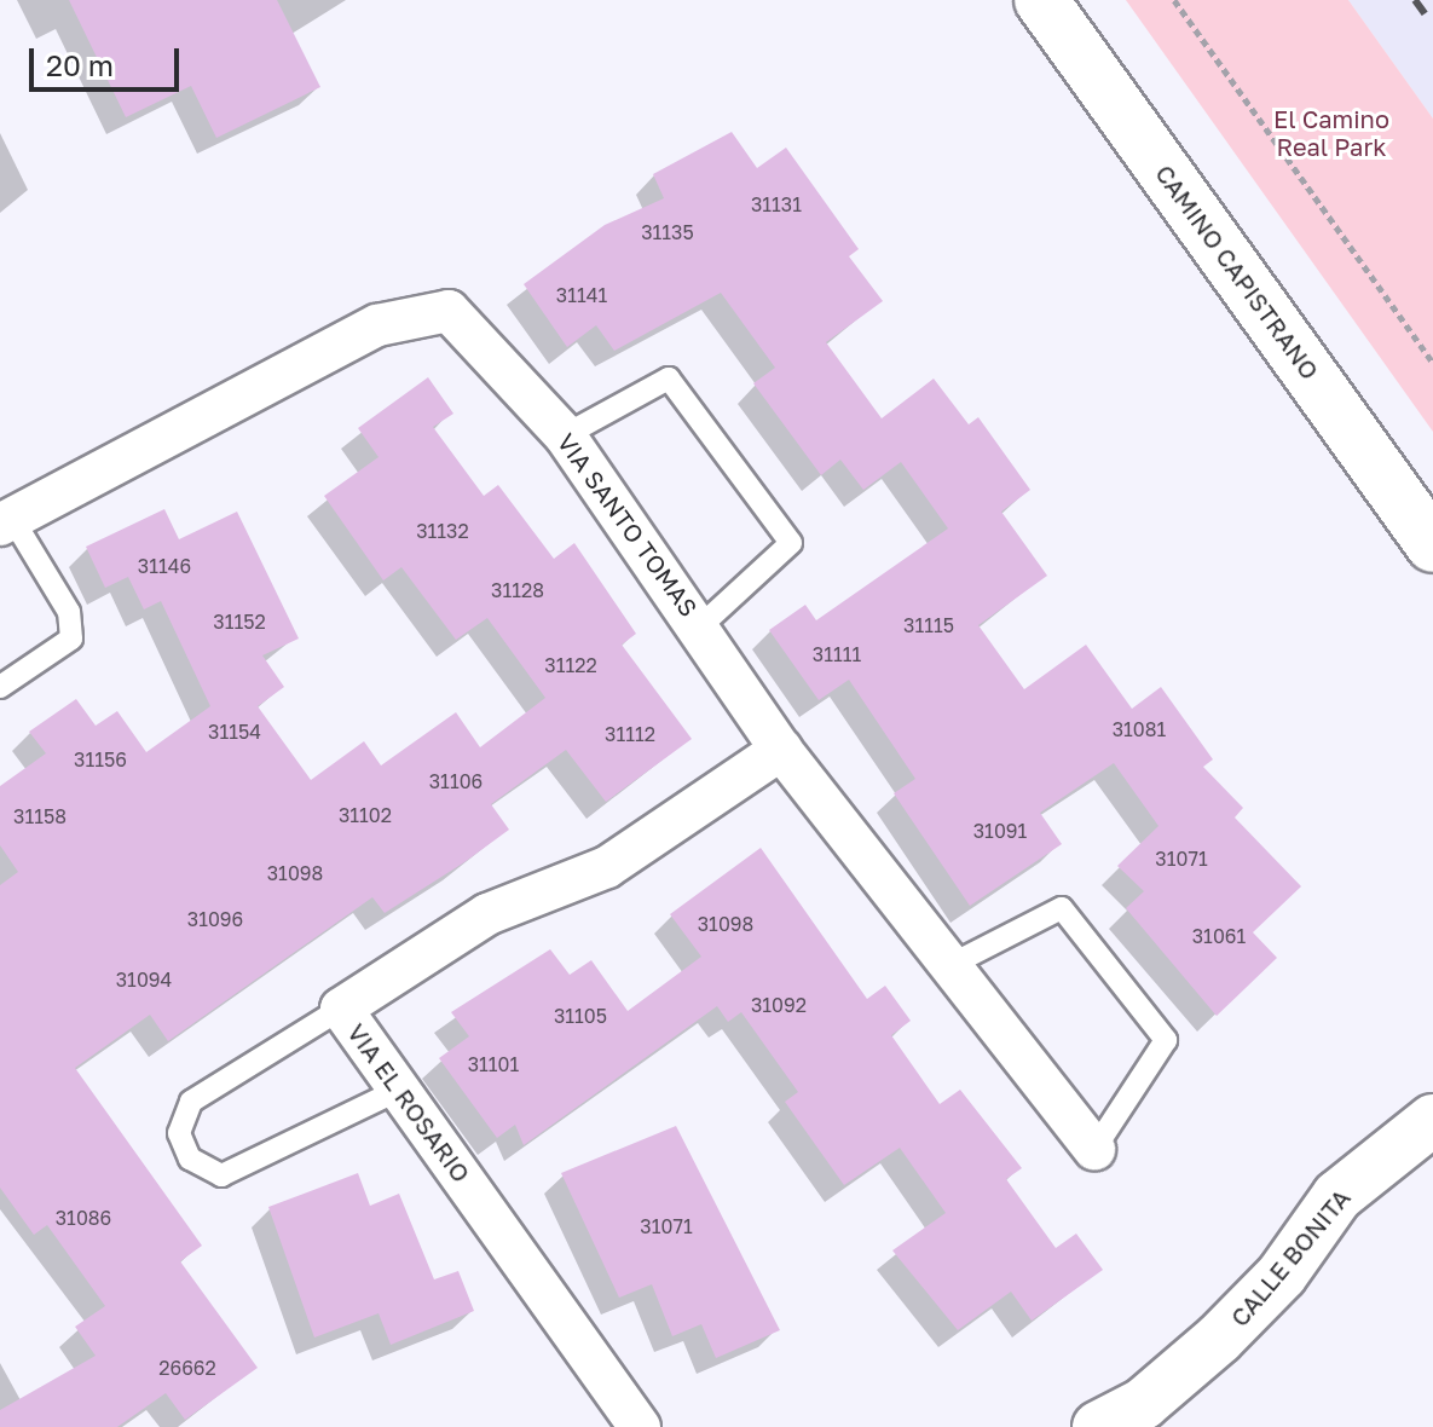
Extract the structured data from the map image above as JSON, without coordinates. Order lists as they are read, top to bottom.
{
  "streets": {
    "main road": ["CAMINO CAPISTRANO"],
    "street": ["VIA SANTO TOMAS", "VIA EL ROSARIO", "CALLE BONITA"]
  },
  "crossings": [
    ["VIA SANTO TOMAS", "VIA EL ROSARIO"]
  ],
  "parks": ["El Camino Real Park"],
  "house_numbers": [
    "31131",
    "31135",
    "31141",
    "31132",
    "31146",
    "31128",
    "31152",
    "31115",
    "31111",
    "31122",
    "31081",
    "31154",
    "31112",
    "31156",
    "31106",
    "31102",
    "31158",
    "31091",
    "31071",
    "31098",
    "31096",
    "31098",
    "31061",
    "31094",
    "31092",
    "31105",
    "31101",
    "31086",
    "31071",
    "26662"
  ],
  "scale_bar": "20 m"
}
